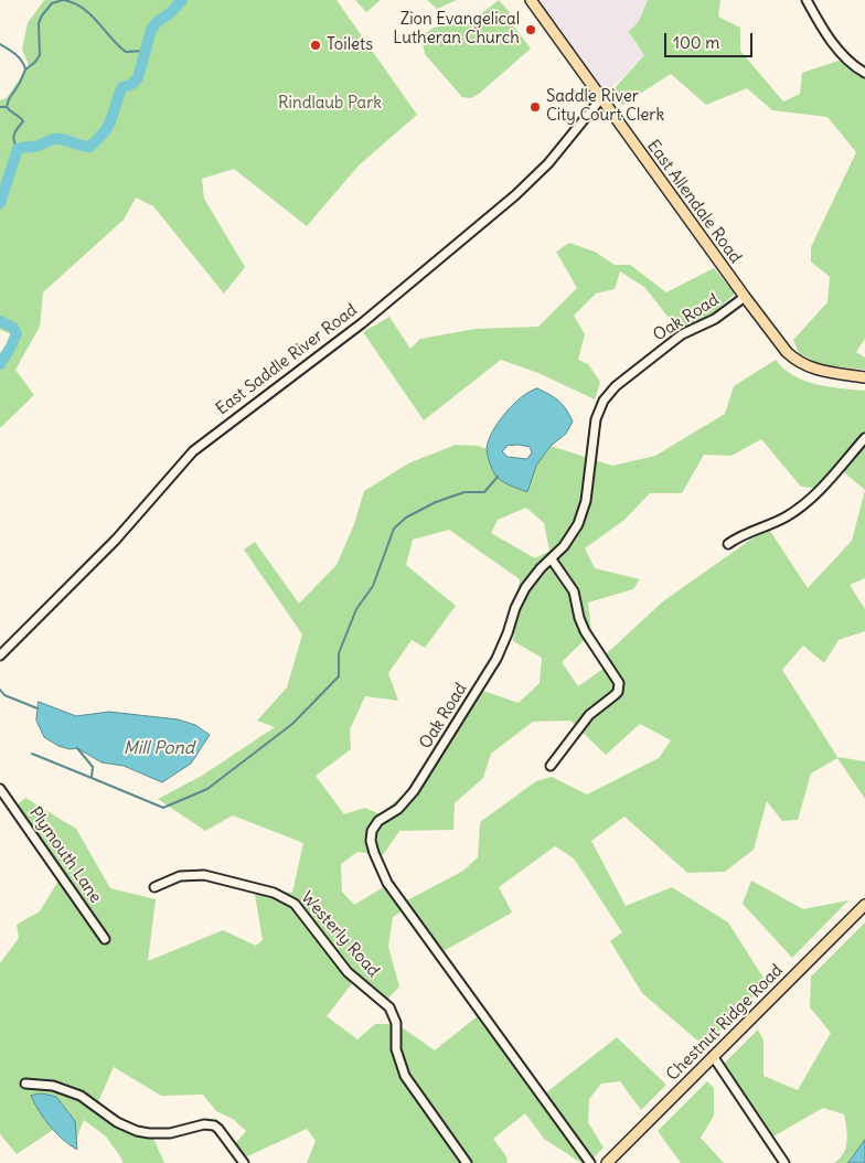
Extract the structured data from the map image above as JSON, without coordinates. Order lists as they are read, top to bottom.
{
  "streets": {
    "main road": ["East Allendale Road", "Chestnut Ridge Road"],
    "street": [
      "Oak Road",
      "East Saddle River Road",
      "Plymouth Lane",
      "Westerly Road"
    ]
  },
  "crossings": [
    ["East Allendale Road", "Oak Road"],
    ["East Allendale Road", "East Saddle River Road"]
  ],
  "water": ["Mill Pond"],
  "parks": ["Rindlaub Park"],
  "places": ["Zion Evangelical Lutheran Church", "Toilets", "Saddle River City Court Clerk"],
  "scale_bar": "100 m"
}
